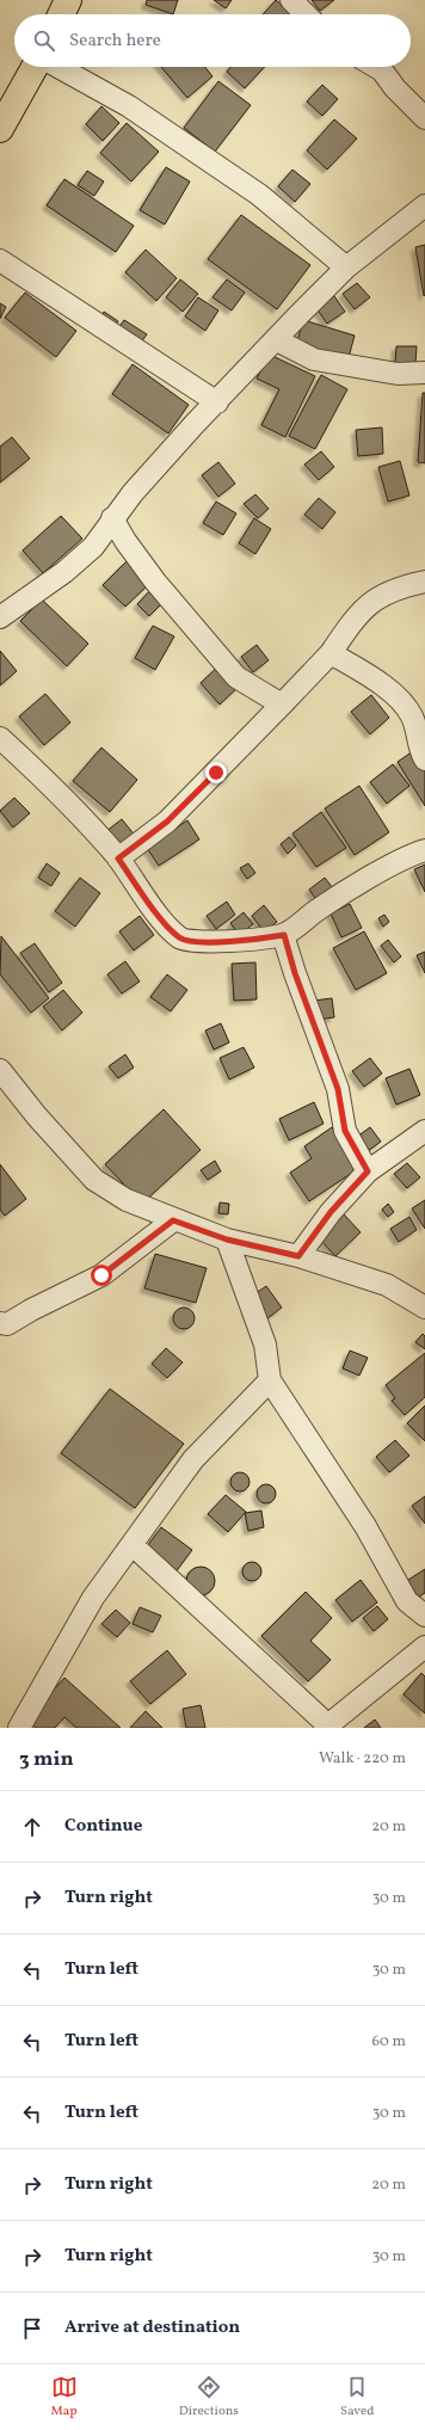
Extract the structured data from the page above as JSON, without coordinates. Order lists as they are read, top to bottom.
{
  "page": {
    "search": "Search here",
    "heading": ["3 min", "Walk · 220 m"],
    "list": [
      ["Continue", "20 m"],
      ["Turn right", "30 m"],
      ["Turn left", "30 m"],
      ["Turn left", "60 m"],
      ["Turn left", "30 m"],
      ["Turn right", "20 m"],
      ["Turn right", "30 m"],
      "Arrive at destination"
    ],
    "nav": ["Map", "Directions", "Saved"]
  }
}
